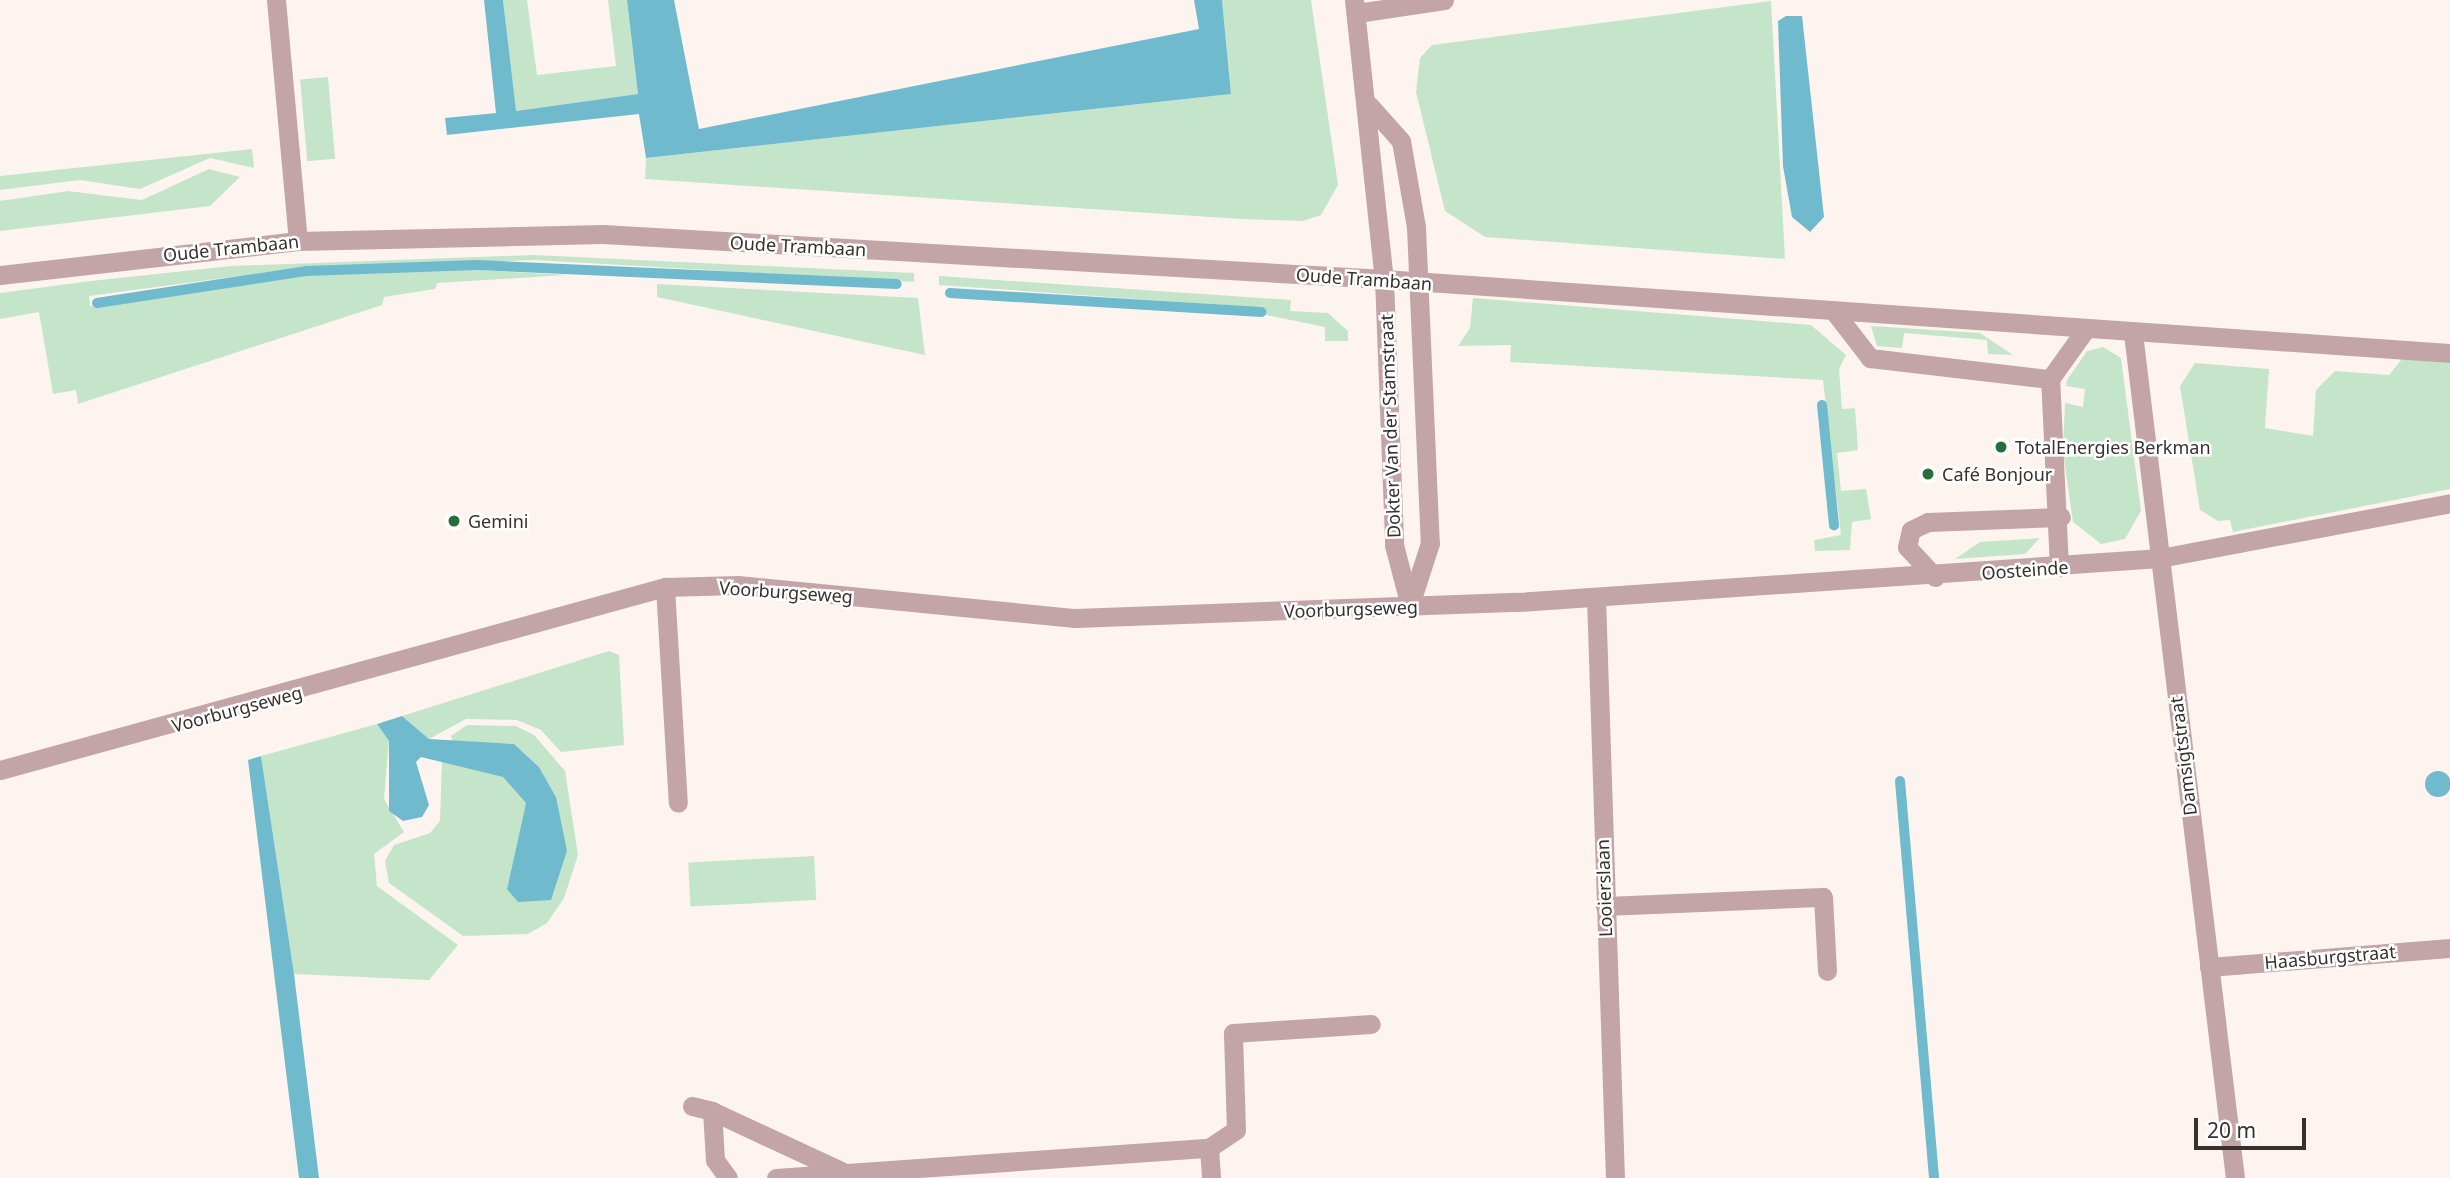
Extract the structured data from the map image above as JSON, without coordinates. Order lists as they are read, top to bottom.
{
  "streets": {
    "street": [
      "Oude Trambaan",
      "Dokter Van der Stamstraat",
      "Oosteinde",
      "Voorburgseweg",
      "Damsigtstraat",
      "Looierslaan",
      "Haasburgstraat"
    ]
  },
  "crossings": [
    ["Oude Trambaan", "Dokter Van der Stamstraat"],
    ["Dokter Van der Stamstraat", "Voorburgseweg"],
    ["Oosteinde", "Voorburgseweg"],
    ["Oosteinde", "Damsigtstraat"],
    ["Oosteinde", "Looierslaan"],
    ["Voorburgseweg", "Looierslaan"],
    ["Damsigtstraat", "Haasburgstraat"]
  ],
  "places": ["TotalEnergies Berkman", "Café Bonjour", "Gemini"],
  "scale_bar": "20 m"
}
